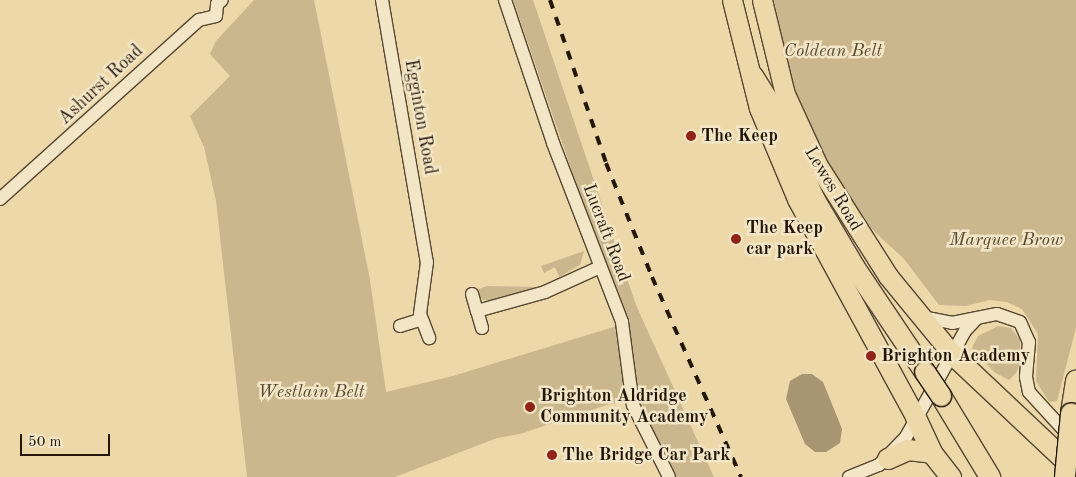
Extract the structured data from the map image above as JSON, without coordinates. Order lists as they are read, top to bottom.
{
  "streets": {
    "main road": ["Lewes Road"],
    "street": ["Ashurst Road", "Egginton Road", "Lucraft Road"]
  },
  "parks": ["Coldean Belt", "Marquee Brow", "Westlain Belt"],
  "places": [
    "The Keep",
    "The Keep car park",
    "Brighton Academy",
    "Brighton Aldridge Community Academy",
    "The Bridge Car Park"
  ],
  "scale_bar": "50 m"
}
